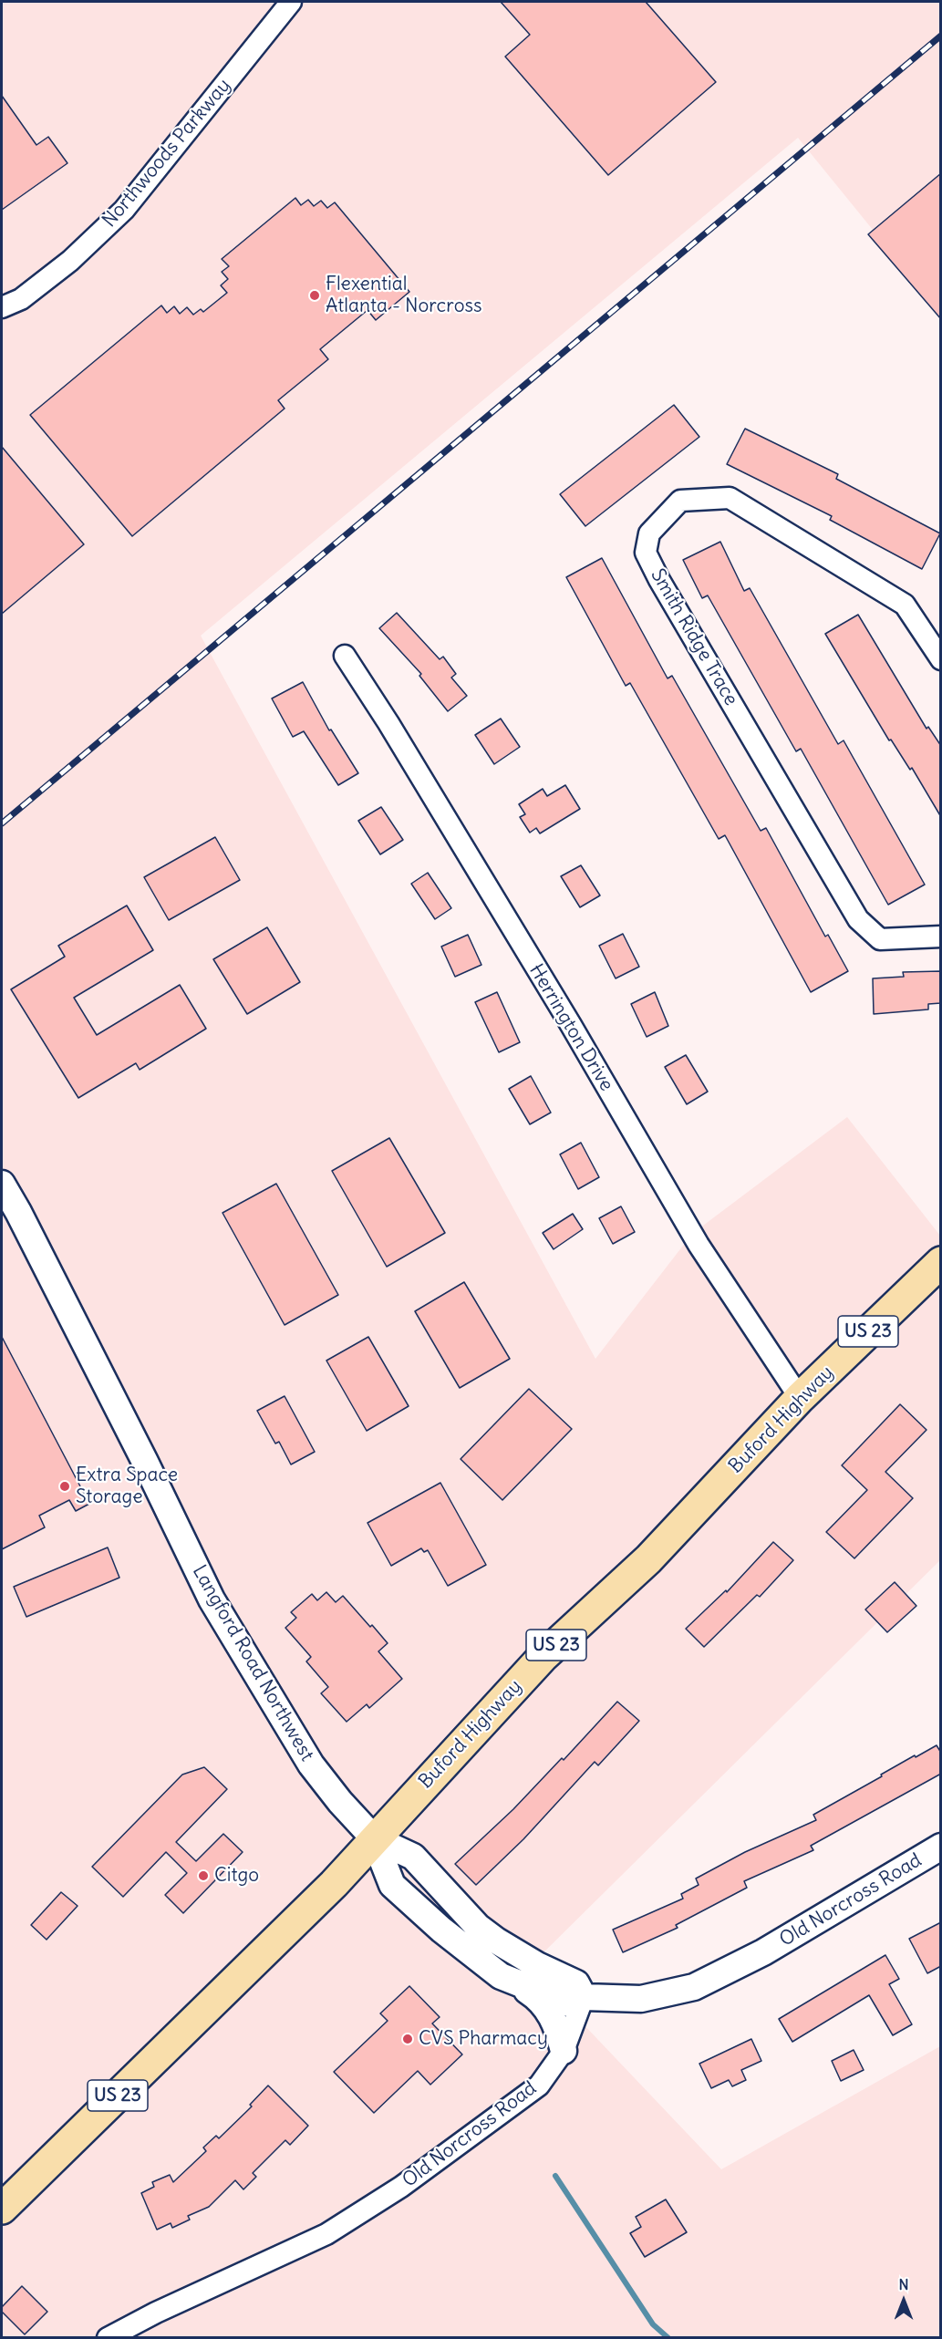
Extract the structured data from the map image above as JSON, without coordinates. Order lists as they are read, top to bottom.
{
  "streets": {
    "main road": ["US 23", "Buford Highway"],
    "street": [
      "Northwoods Parkway",
      "Smith Ridge Trace",
      "Herrington Drive",
      "Langford Road Northwest",
      "Old Norcross Road"
    ]
  },
  "crossings": [
    ["Herrington Drive", "Buford Highway"],
    ["Buford Highway", "Langford Road Northwest"],
    ["Langford Road Northwest", "Old Norcross Road"]
  ],
  "places": [
    "Flexential Atlanta - Norcross",
    "Extra Space Storage",
    "Citgo",
    "CVS Pharmacy"
  ],
  "north": "top"
}
